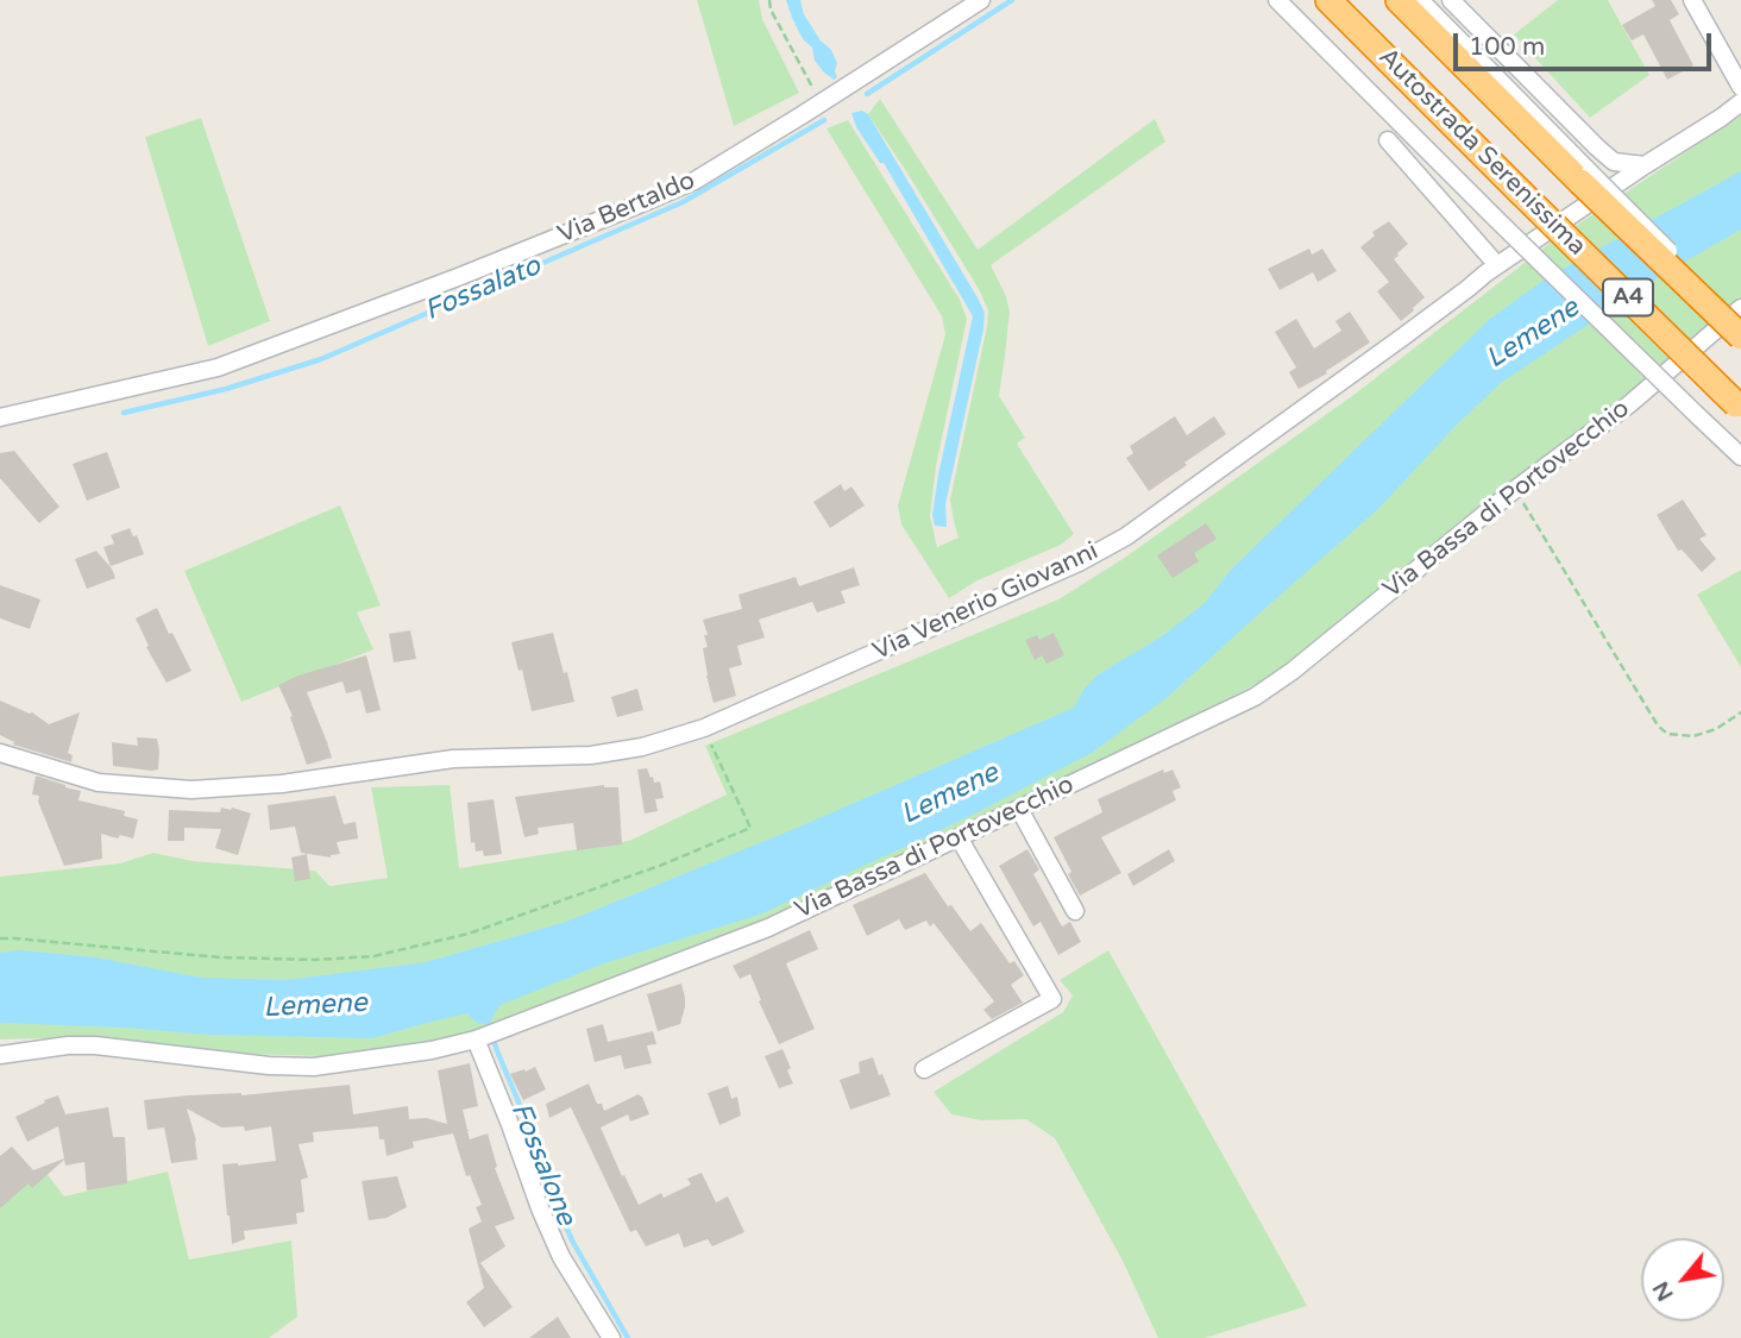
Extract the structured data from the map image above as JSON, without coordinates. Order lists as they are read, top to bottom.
{
  "streets": {
    "highway": ["Autostrada Serenissima", "A4"],
    "street": ["Via Bertaldo", "Via Bassa di Portovecchio", "Via Venerio Giovanni"]
  },
  "water": ["Fossalato", "Lemene", "Fossalone"],
  "scale_bar": "100 m",
  "north": "bottom left"
}
